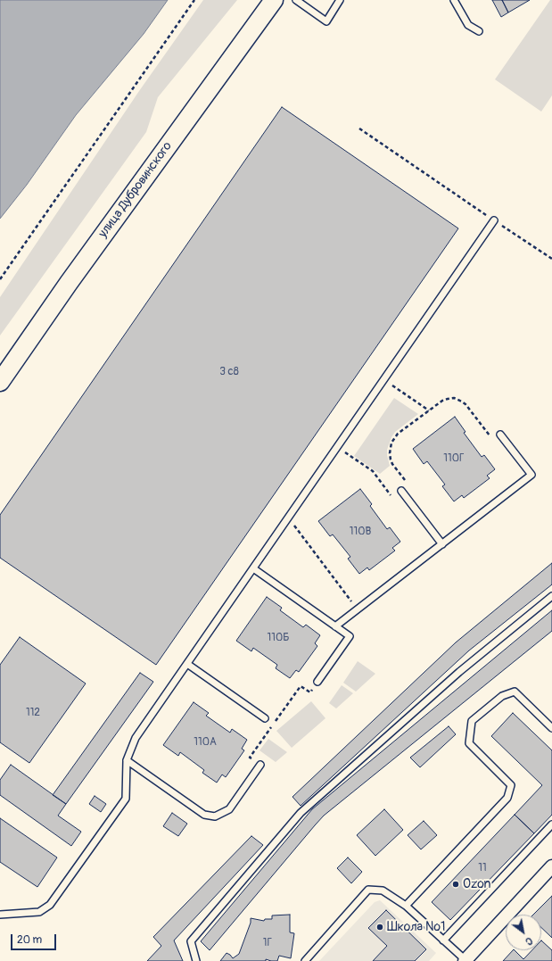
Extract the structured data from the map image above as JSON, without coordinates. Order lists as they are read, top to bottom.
{
  "streets": {
    "main road": ["улица Дубровинского"]
  },
  "places": ["Ozon", "Школа №1"],
  "house_numbers": [
    "3 с8",
    "110Г",
    "110В",
    "110Б",
    "112",
    "110А",
    "11",
    "1Г"
  ],
  "scale_bar": "20 m",
  "north": "bottom right"
}
